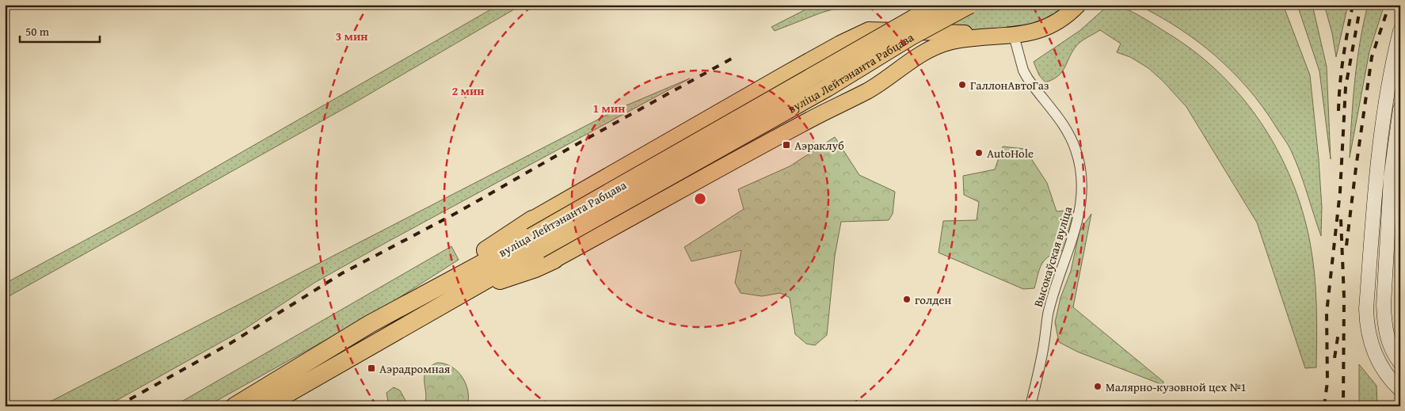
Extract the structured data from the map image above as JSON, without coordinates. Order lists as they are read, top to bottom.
{
  "streets": {
    "highway": ["вуліца Лейтэнанта Рабцава"],
    "street": ["Высокаўская вуліца"]
  },
  "crossings": [
    ["вуліца Лейтэнанта Рабцава", "Высокаўская вуліца"]
  ],
  "places": {
    "other": [
      "ГаллонАвтоГаз",
      "AutoHole",
      "голден",
      "Малярно-кузовной цех №1"
    ],
    "transit": ["Аэраклуб", "Аэрадромная"]
  },
  "scale_bar": "50 m",
  "rings": ["3 мин", "2 мин", "1 мин"]
}
